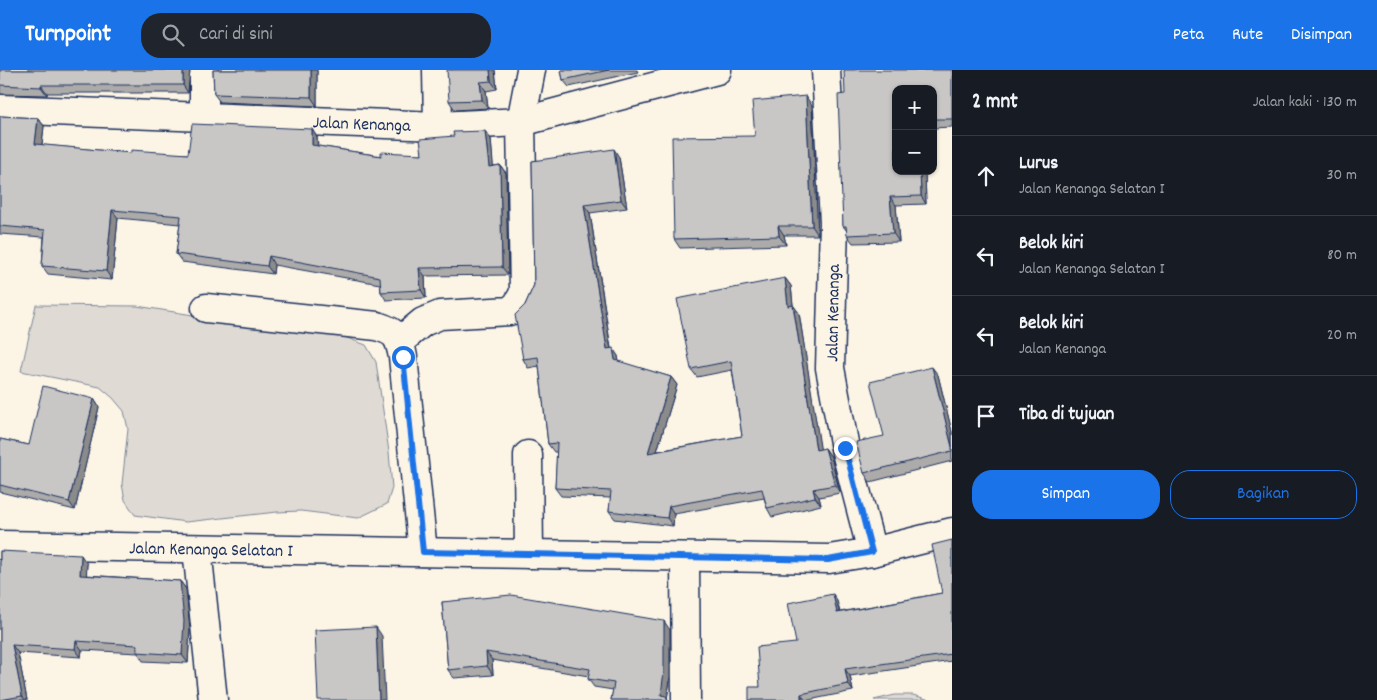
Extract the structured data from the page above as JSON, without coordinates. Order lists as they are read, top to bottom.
{
  "streets": {
    "street": ["Jalan Kenanga", "Jalan Kenanga Selatan I"]
  },
  "crossings": [
    ["Jalan Kenanga", "Jalan Kenanga Selatan I"]
  ],
  "page": {
    "header": "Turnpoint",
    "search": "Cari di sini",
    "nav": ["Peta", "Rute", "Disimpan"],
    "heading": ["2 mnt", "Jalan kaki · 130 m"],
    "map_buttons": ["+", "−"],
    "list": [
      ["Lurus", "Jalan Kenanga Selatan I", "30 m"],
      ["Belok kiri", "Jalan Kenanga Selatan I", "80 m"],
      ["Belok kiri", "Jalan Kenanga", "20 m"],
      "Tiba di tujuan"
    ],
    "buttons": ["Simpan", "Bagikan"]
  }
}
